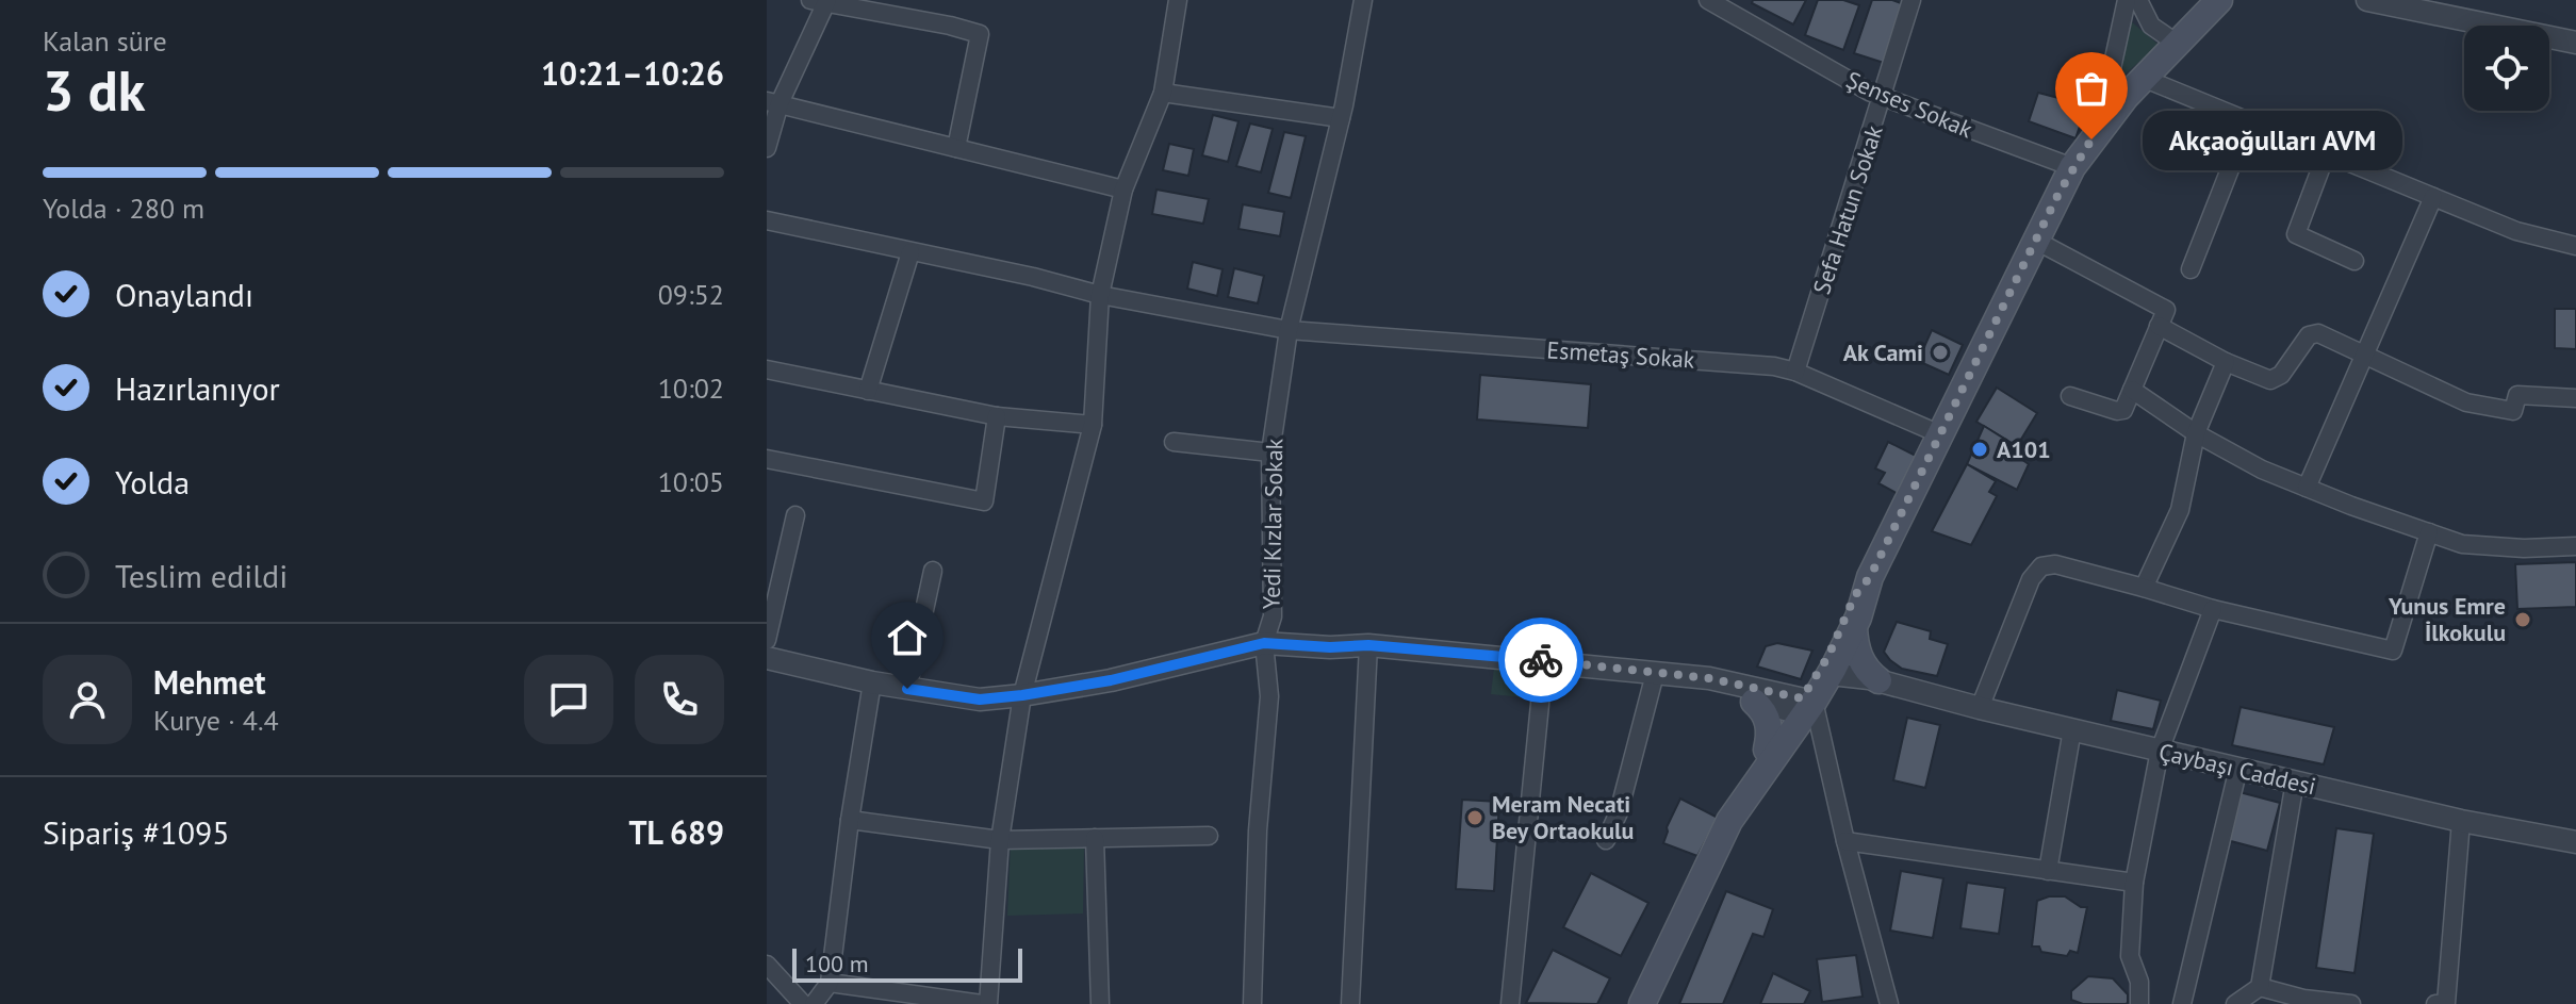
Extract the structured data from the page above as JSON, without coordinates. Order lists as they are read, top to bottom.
{
  "streets": {
    "street": [
      "Şenses Sokak",
      "Sefa Hatun Sokak",
      "Esmetaş Sokak",
      "Yedi Kızlar Sokak",
      "Çaybaşı Caddesi"
    ]
  },
  "crossings": [
    ["Şenses Sokak", "Sefa Hatun Sokak"],
    ["Sefa Hatun Sokak", "Esmetaş Sokak"],
    ["Esmetaş Sokak", "Yedi Kızlar Sokak"]
  ],
  "places": [
    "Akçaoğulları AVM",
    "Ak Cami",
    "A101",
    "Yunus Emre İlkokulu",
    "Meram Necati Bey Ortaokulu"
  ],
  "scale_bar": "100 m",
  "page": {
    "heading": ["3 dk", "Kalan süre", "10:21–10:26"],
    "panel": [
      "Mehmet",
      "Kurye · 4.4",
      "Sipariş #1095",
      "TL 689"
    ],
    "bubble": "Akçaoğulları AVM",
    "bar": "Yolda · 280 m",
    "list": [
      ["Onaylandı", "09:52"],
      ["Hazırlanıyor", "10:02"],
      ["Yolda", "10:05"],
      "Teslim edildi"
    ],
    "scale": "100 m"
  }
}
